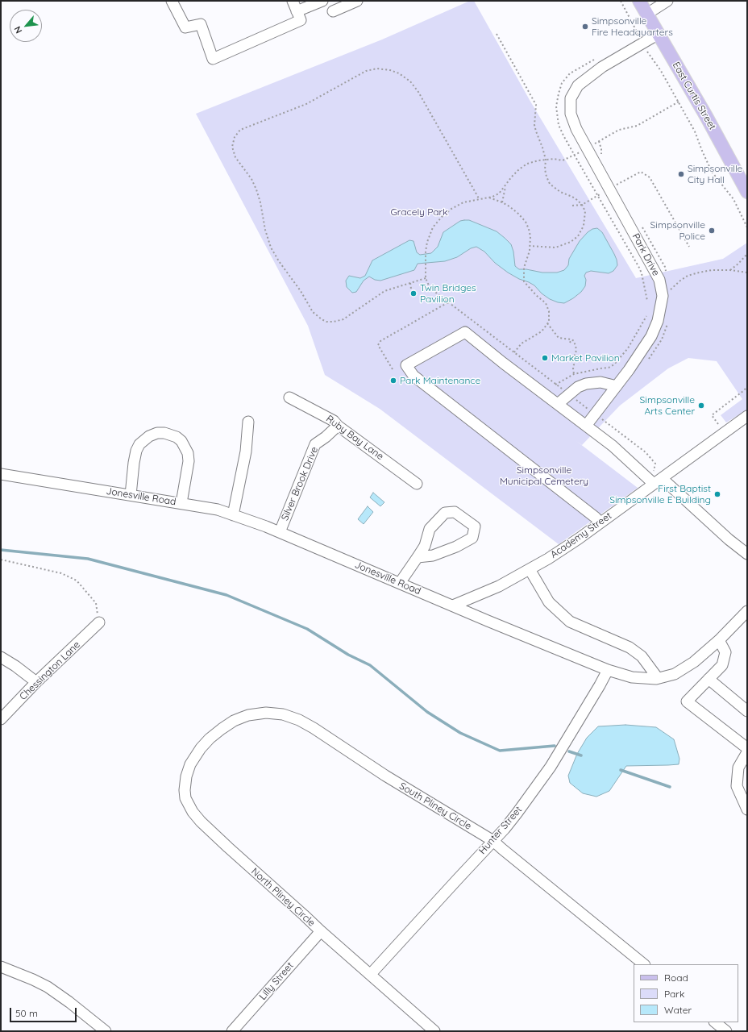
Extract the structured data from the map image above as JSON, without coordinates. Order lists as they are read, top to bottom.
{
  "streets": {
    "main road": ["East Curtis Street"],
    "street": [
      "Park Drive",
      "Ruby Bay Lane",
      "Silver Brook Drive",
      "Jonesville Road",
      "Academy Street",
      "Chessington Lane",
      "South Pliney Circle",
      "Hunter Street",
      "North Pliney Circle",
      "Lilly Street"
    ]
  },
  "crossings": [
    ["East Curtis Street", "Park Drive"],
    ["Ruby Bay Lane", "Silver Brook Drive"],
    ["Silver Brook Drive", "Jonesville Road"],
    ["Jonesville Road", "Academy Street"],
    ["Jonesville Road", "Hunter Street"],
    ["South Pliney Circle", "Hunter Street"],
    ["South Pliney Circle", "North Pliney Circle"],
    ["Hunter Street", "North Pliney Circle"],
    ["North Pliney Circle", "Lilly Street"]
  ],
  "parks": ["Gracely Park", "Simpsonville Municipal Cemetery"],
  "places": [
    "Simpsonville Fire Headquarters",
    "Simpsonville City Hall",
    "Simpsonville Police",
    "Twin Bridges Pavilion",
    "Market Pavilion",
    "Park Maintenance",
    "Simpsonville Arts Center",
    "First Baptist Simpsonville E Building"
  ],
  "legend": ["Road", "Park", "Water"],
  "scale_bar": "50 m",
  "north": "bottom left"
}
